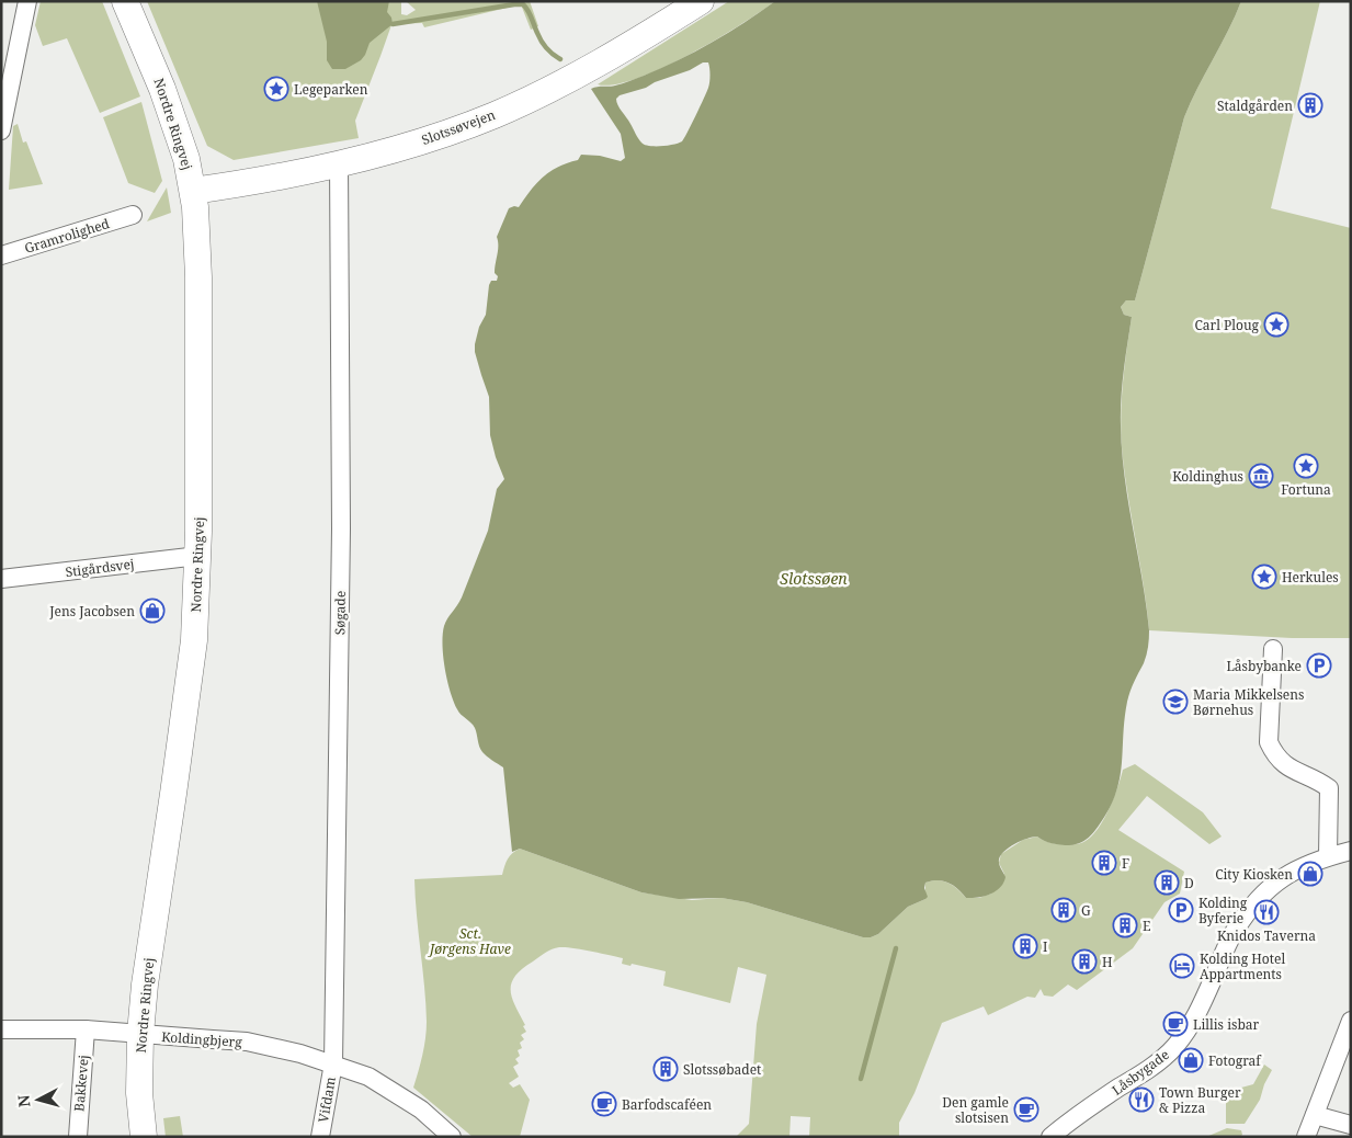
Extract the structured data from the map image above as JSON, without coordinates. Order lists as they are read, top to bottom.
{
  "streets": {
    "main road": ["Nordre Ringvej", "Slotssøvejen"],
    "street": [
      "Gramrolighed",
      "Stigårdsvej",
      "Søgade",
      "Koldingbjerg",
      "Låsbygade",
      "Bakkevej",
      "Vifdam"
    ]
  },
  "crossings": [
    ["Nordre Ringvej", "Slotssøvejen"],
    ["Nordre Ringvej", "Stigårdsvej"],
    ["Nordre Ringvej", "Koldingbjerg"],
    ["Slotssøvejen", "Søgade"],
    ["Søgade", "Koldingbjerg"],
    ["Søgade", "Vifdam"],
    ["Koldingbjerg", "Bakkevej"],
    ["Koldingbjerg", "Vifdam"]
  ],
  "water": ["Slotssøen"],
  "parks": ["Sct. Jørgens Have"],
  "places": {
    "place": [
      "Legeparken",
      "Carl Ploug",
      "Fortuna",
      "Herkules"
    ],
    "building": [
      "Staldgården",
      "F",
      "D",
      "G",
      "E",
      "I",
      "H",
      "Slotssøbadet"
    ],
    "museum": ["Koldinghus"],
    "shop": ["Jens Jacobsen", "City Kiosken", "Fotograf"],
    "parking": ["Låsbybanke", "Kolding Byferie"],
    "school or university": ["Maria Mikkelsens Børnehus"],
    "restaurant": ["Knidos Taverna", "Town Burger & Pizza"],
    "hotel": ["Kolding Hotel Appartments"],
    "cafe": ["Lillis isbar", "Barfodscaféen", "Den gamle slotsisen"]
  },
  "north": "left"
}
